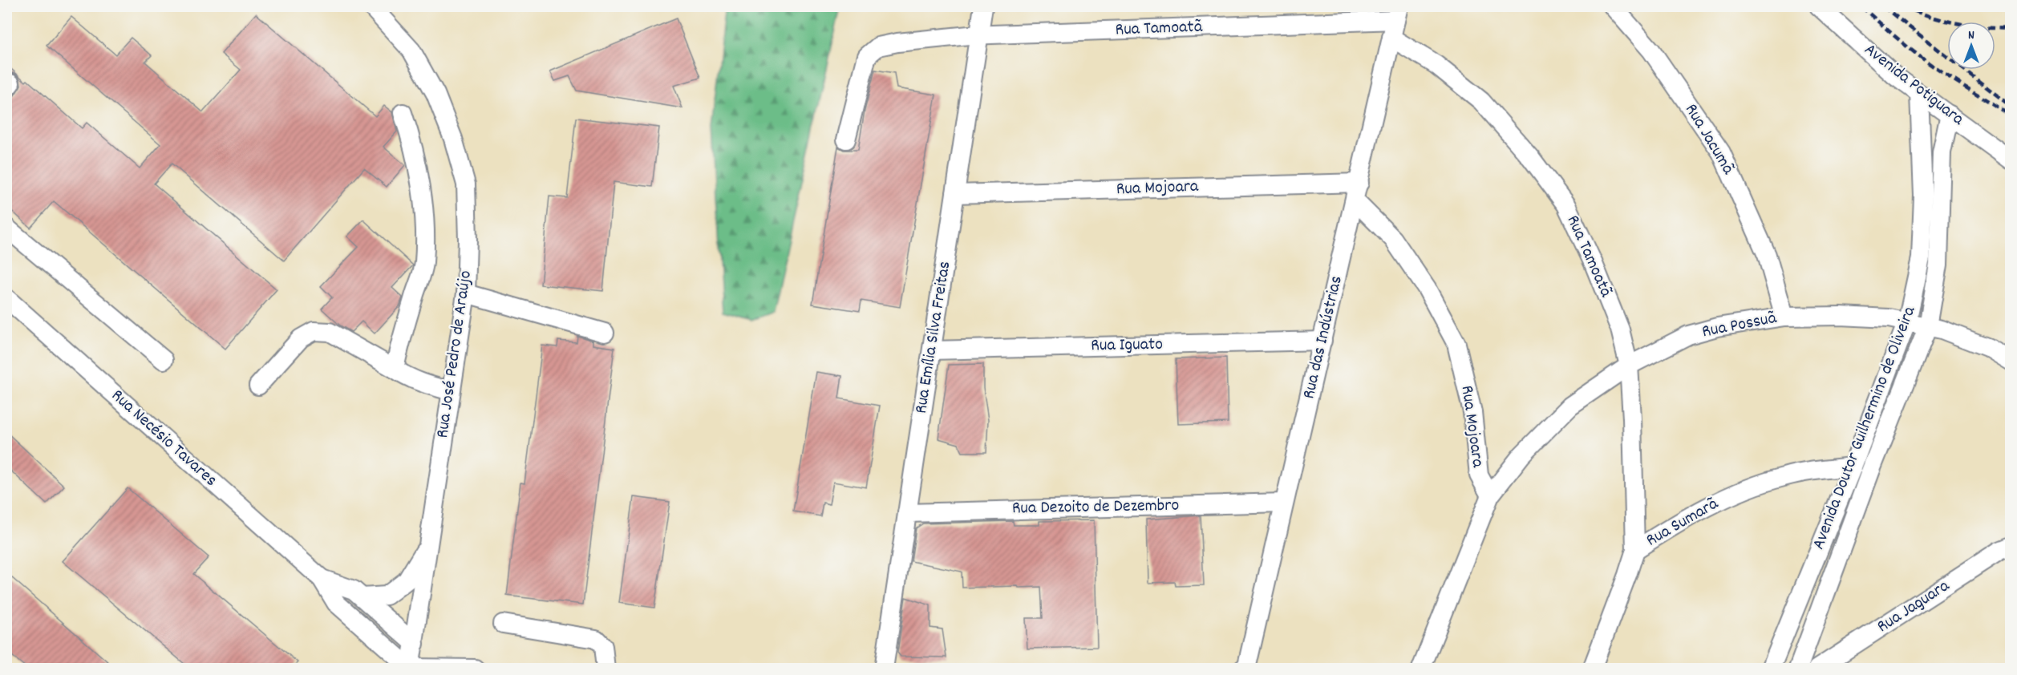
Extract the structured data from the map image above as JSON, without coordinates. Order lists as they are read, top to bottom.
{
  "streets": {
    "street": [
      "Rua Tamoatã",
      "Avenida Potiguara",
      "Rua Jacumã",
      "Rua Mojoara",
      "Rua Possuã",
      "Rua Emília Silva Freitas",
      "Rua das Indústrias",
      "Rua Iguato",
      "Rua José Pedro de Araújo",
      "Avenida Doutor Guilhermino de Oliveira",
      "Rua Necésio Tavares",
      "Rua Dezoito de Dezembro",
      "Rua Sumarã",
      "Rua Jaguara"
    ]
  },
  "crossings": [
    ["Rua Tamoatã", "Rua Possuã"],
    ["Rua Tamoatã", "Rua Emília Silva Freitas"],
    ["Rua Tamoatã", "Rua das Indústrias"],
    ["Rua Tamoatã", "Rua Sumarã"],
    ["Avenida Potiguara", "Avenida Doutor Guilhermino de Oliveira"],
    ["Rua Jacumã", "Rua Possuã"],
    ["Rua Mojoara", "Rua Possuã"],
    ["Rua Mojoara", "Rua Emília Silva Freitas"],
    ["Rua Mojoara", "Rua das Indústrias"],
    ["Rua Possuã", "Avenida Doutor Guilhermino de Oliveira"],
    ["Rua Emília Silva Freitas", "Rua Iguato"],
    ["Rua Emília Silva Freitas", "Rua Dezoito de Dezembro"],
    ["Rua das Indústrias", "Rua Iguato"],
    ["Rua das Indústrias", "Rua Dezoito de Dezembro"],
    ["Rua José Pedro de Araújo", "Rua Necésio Tavares"],
    ["Avenida Doutor Guilhermino de Oliveira", "Rua Sumarã"]
  ],
  "north": "top"
}
